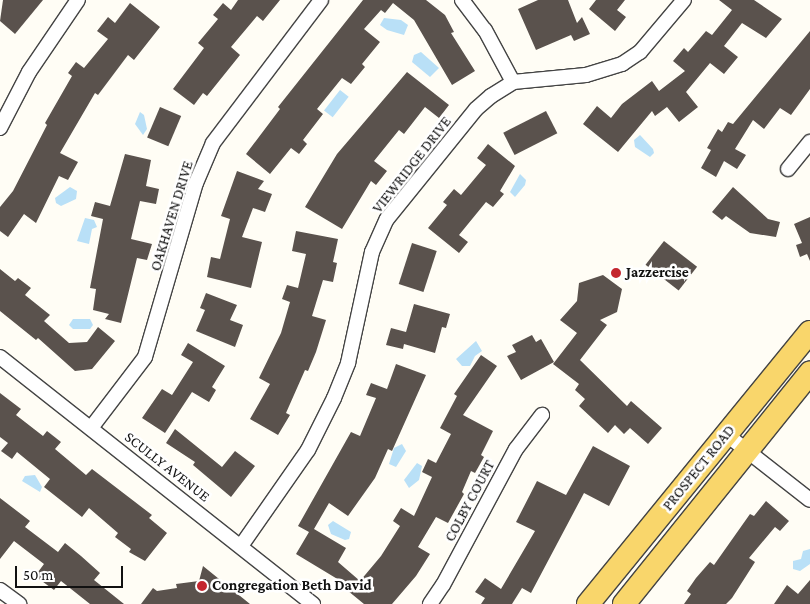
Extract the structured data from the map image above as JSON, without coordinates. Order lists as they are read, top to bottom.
{
  "streets": {
    "main road": ["PROSPECT ROAD"],
    "street": [
      "VIEWRIDGE DRIVE",
      "OAKHAVEN DRIVE",
      "SCULLY AVENUE",
      "COLBY COURT"
    ]
  },
  "crossings": [
    ["VIEWRIDGE DRIVE", "SCULLY AVENUE"],
    ["OAKHAVEN DRIVE", "SCULLY AVENUE"]
  ],
  "places": ["Jazzercise", "Congregation Beth David"],
  "scale_bar": "50 m"
}
